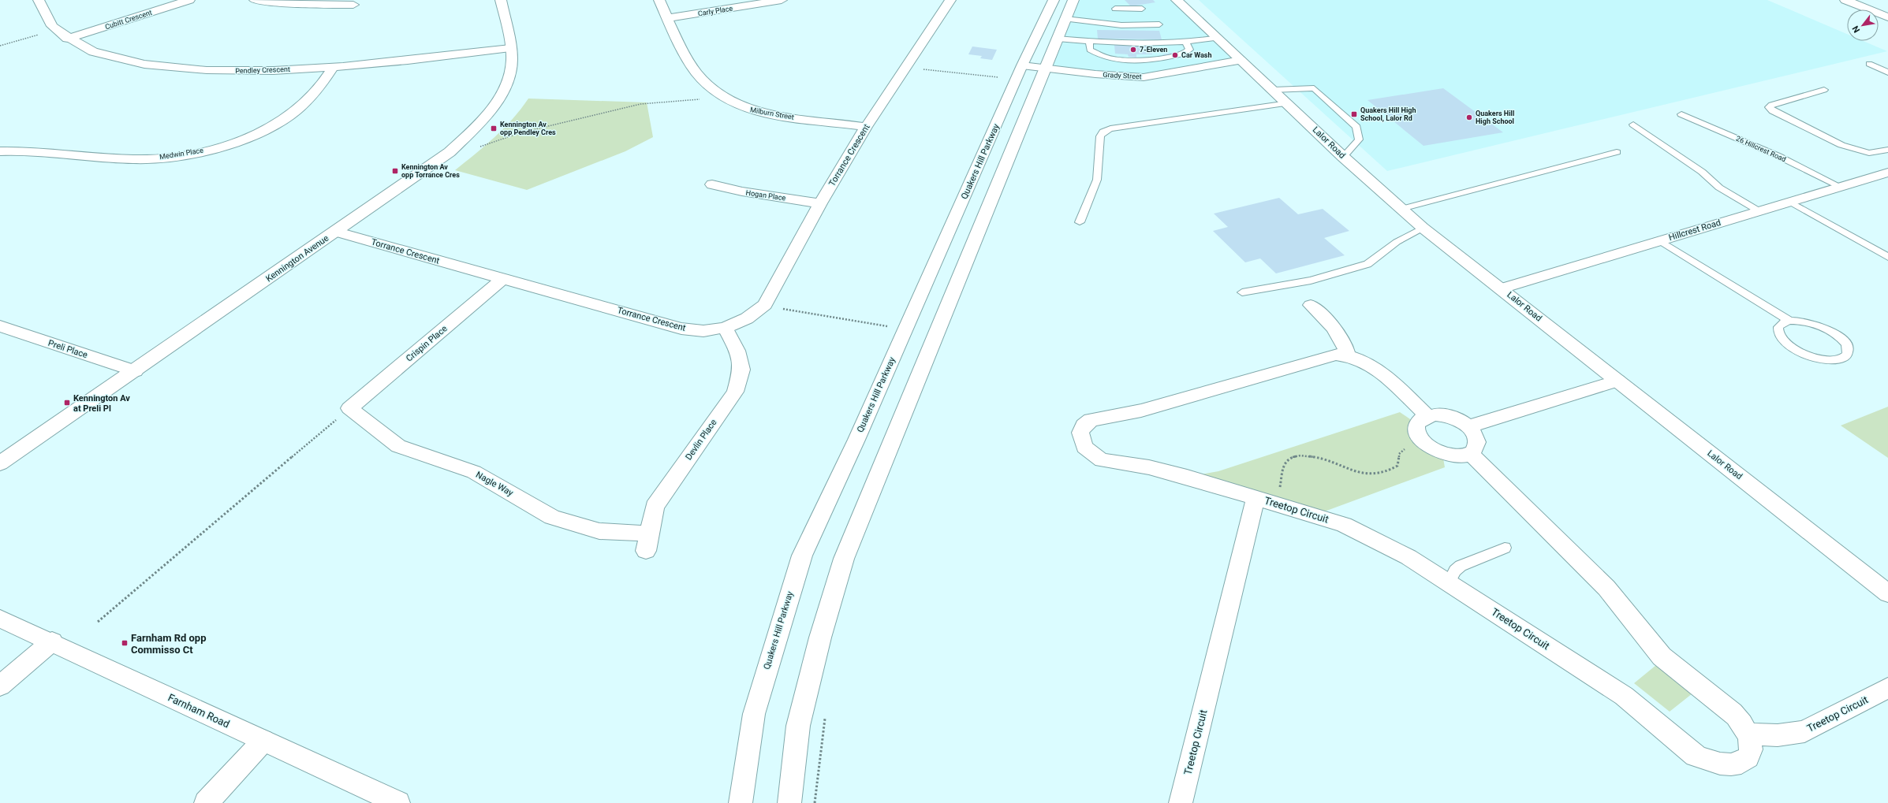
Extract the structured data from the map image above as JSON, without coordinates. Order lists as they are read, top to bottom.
{
  "streets": {
    "street": [
      "Carly Place",
      "Cubitt Crescent",
      "Pendley Crescent",
      "Grady Street",
      "Milburn Street",
      "Lalor Road",
      "Medwin Place",
      "Torrance Crescent",
      "Quakers Hill Parkway",
      "Hogan Place",
      "Hillcrest Road",
      "Kennington Avenue",
      "Crispin Place",
      "Preli Place",
      "Devlin Place",
      "Nagle Way",
      "Treetop Circuit",
      "Farnham Road"
    ],
    "lane": ["26 Hillcrest Road"]
  },
  "crossings": [
    ["Carly Place", "Milburn Street"],
    ["Cubitt Crescent", "Pendley Crescent"],
    ["Pendley Crescent", "Medwin Place"],
    ["Pendley Crescent", "Kennington Avenue"],
    ["Grady Street", "Lalor Road"],
    ["Grady Street", "Quakers Hill Parkway"],
    ["Milburn Street", "Torrance Crescent"],
    ["Lalor Road", "Hillcrest Road"],
    ["26 Hillcrest Road", "Hillcrest Road"],
    ["Torrance Crescent", "Hogan Place"],
    ["Torrance Crescent", "Kennington Avenue"],
    ["Torrance Crescent", "Crispin Place"],
    ["Torrance Crescent", "Devlin Place"],
    ["Kennington Avenue", "Preli Place"],
    ["Crispin Place", "Nagle Way"],
    ["Devlin Place", "Nagle Way"]
  ],
  "places": {
    "other": ["7-Eleven", "Car Wash", "Quakers Hill High School"],
    "transit": [
      "Quakers Hill High School, Lalor Rd",
      "Kennington Av opp Pendley Cres",
      "Kennington Av opp Torrance Cres",
      "Kennington Av at Preli Pl",
      "Farnham Rd opp Commisso Ct"
    ]
  },
  "north": "bottom left"
}
